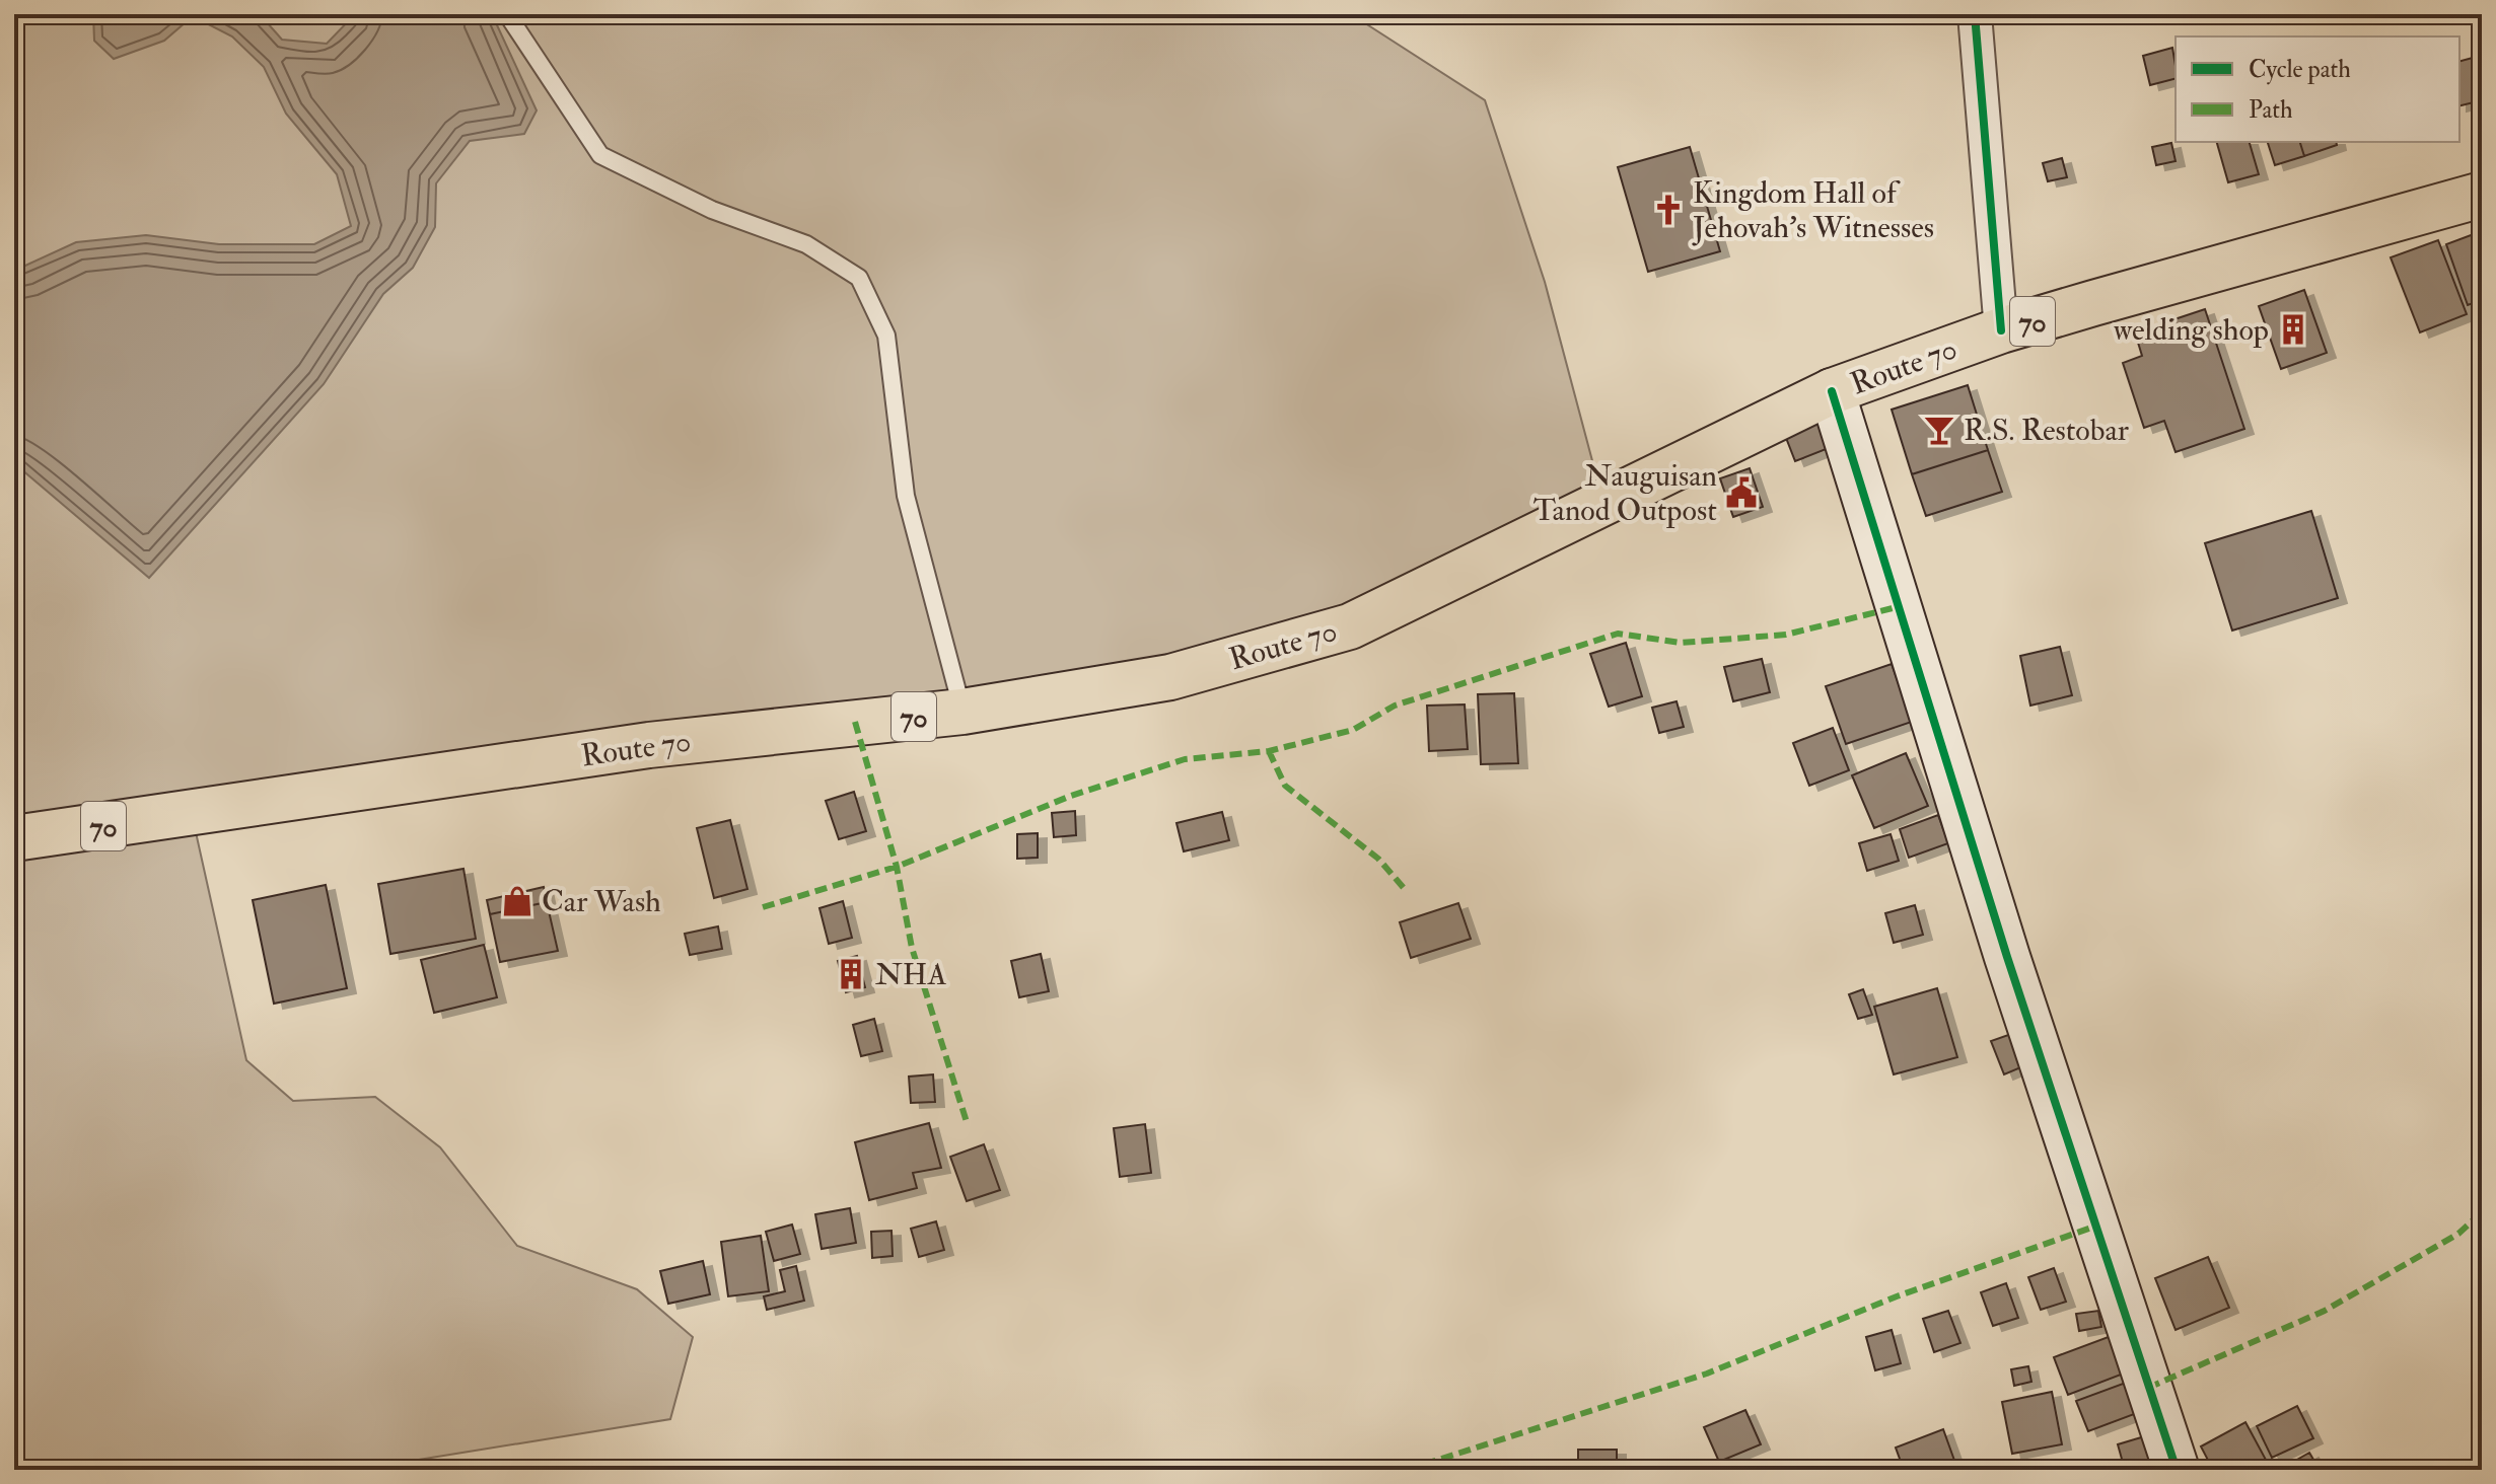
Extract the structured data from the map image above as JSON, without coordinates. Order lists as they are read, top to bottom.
{
  "streets": {
    "highway": ["70", "Route 70"]
  },
  "places": {
    "church": ["Kingdom Hall of Jehovah's Witnesses"],
    "building": ["welding shop", "NHA"],
    "bar": ["R.S. Restobar"],
    "public building": ["Nauguisan Tanod Outpost"],
    "shop": ["Car Wash"]
  },
  "legend": ["Cycle path", "Path"]
}
